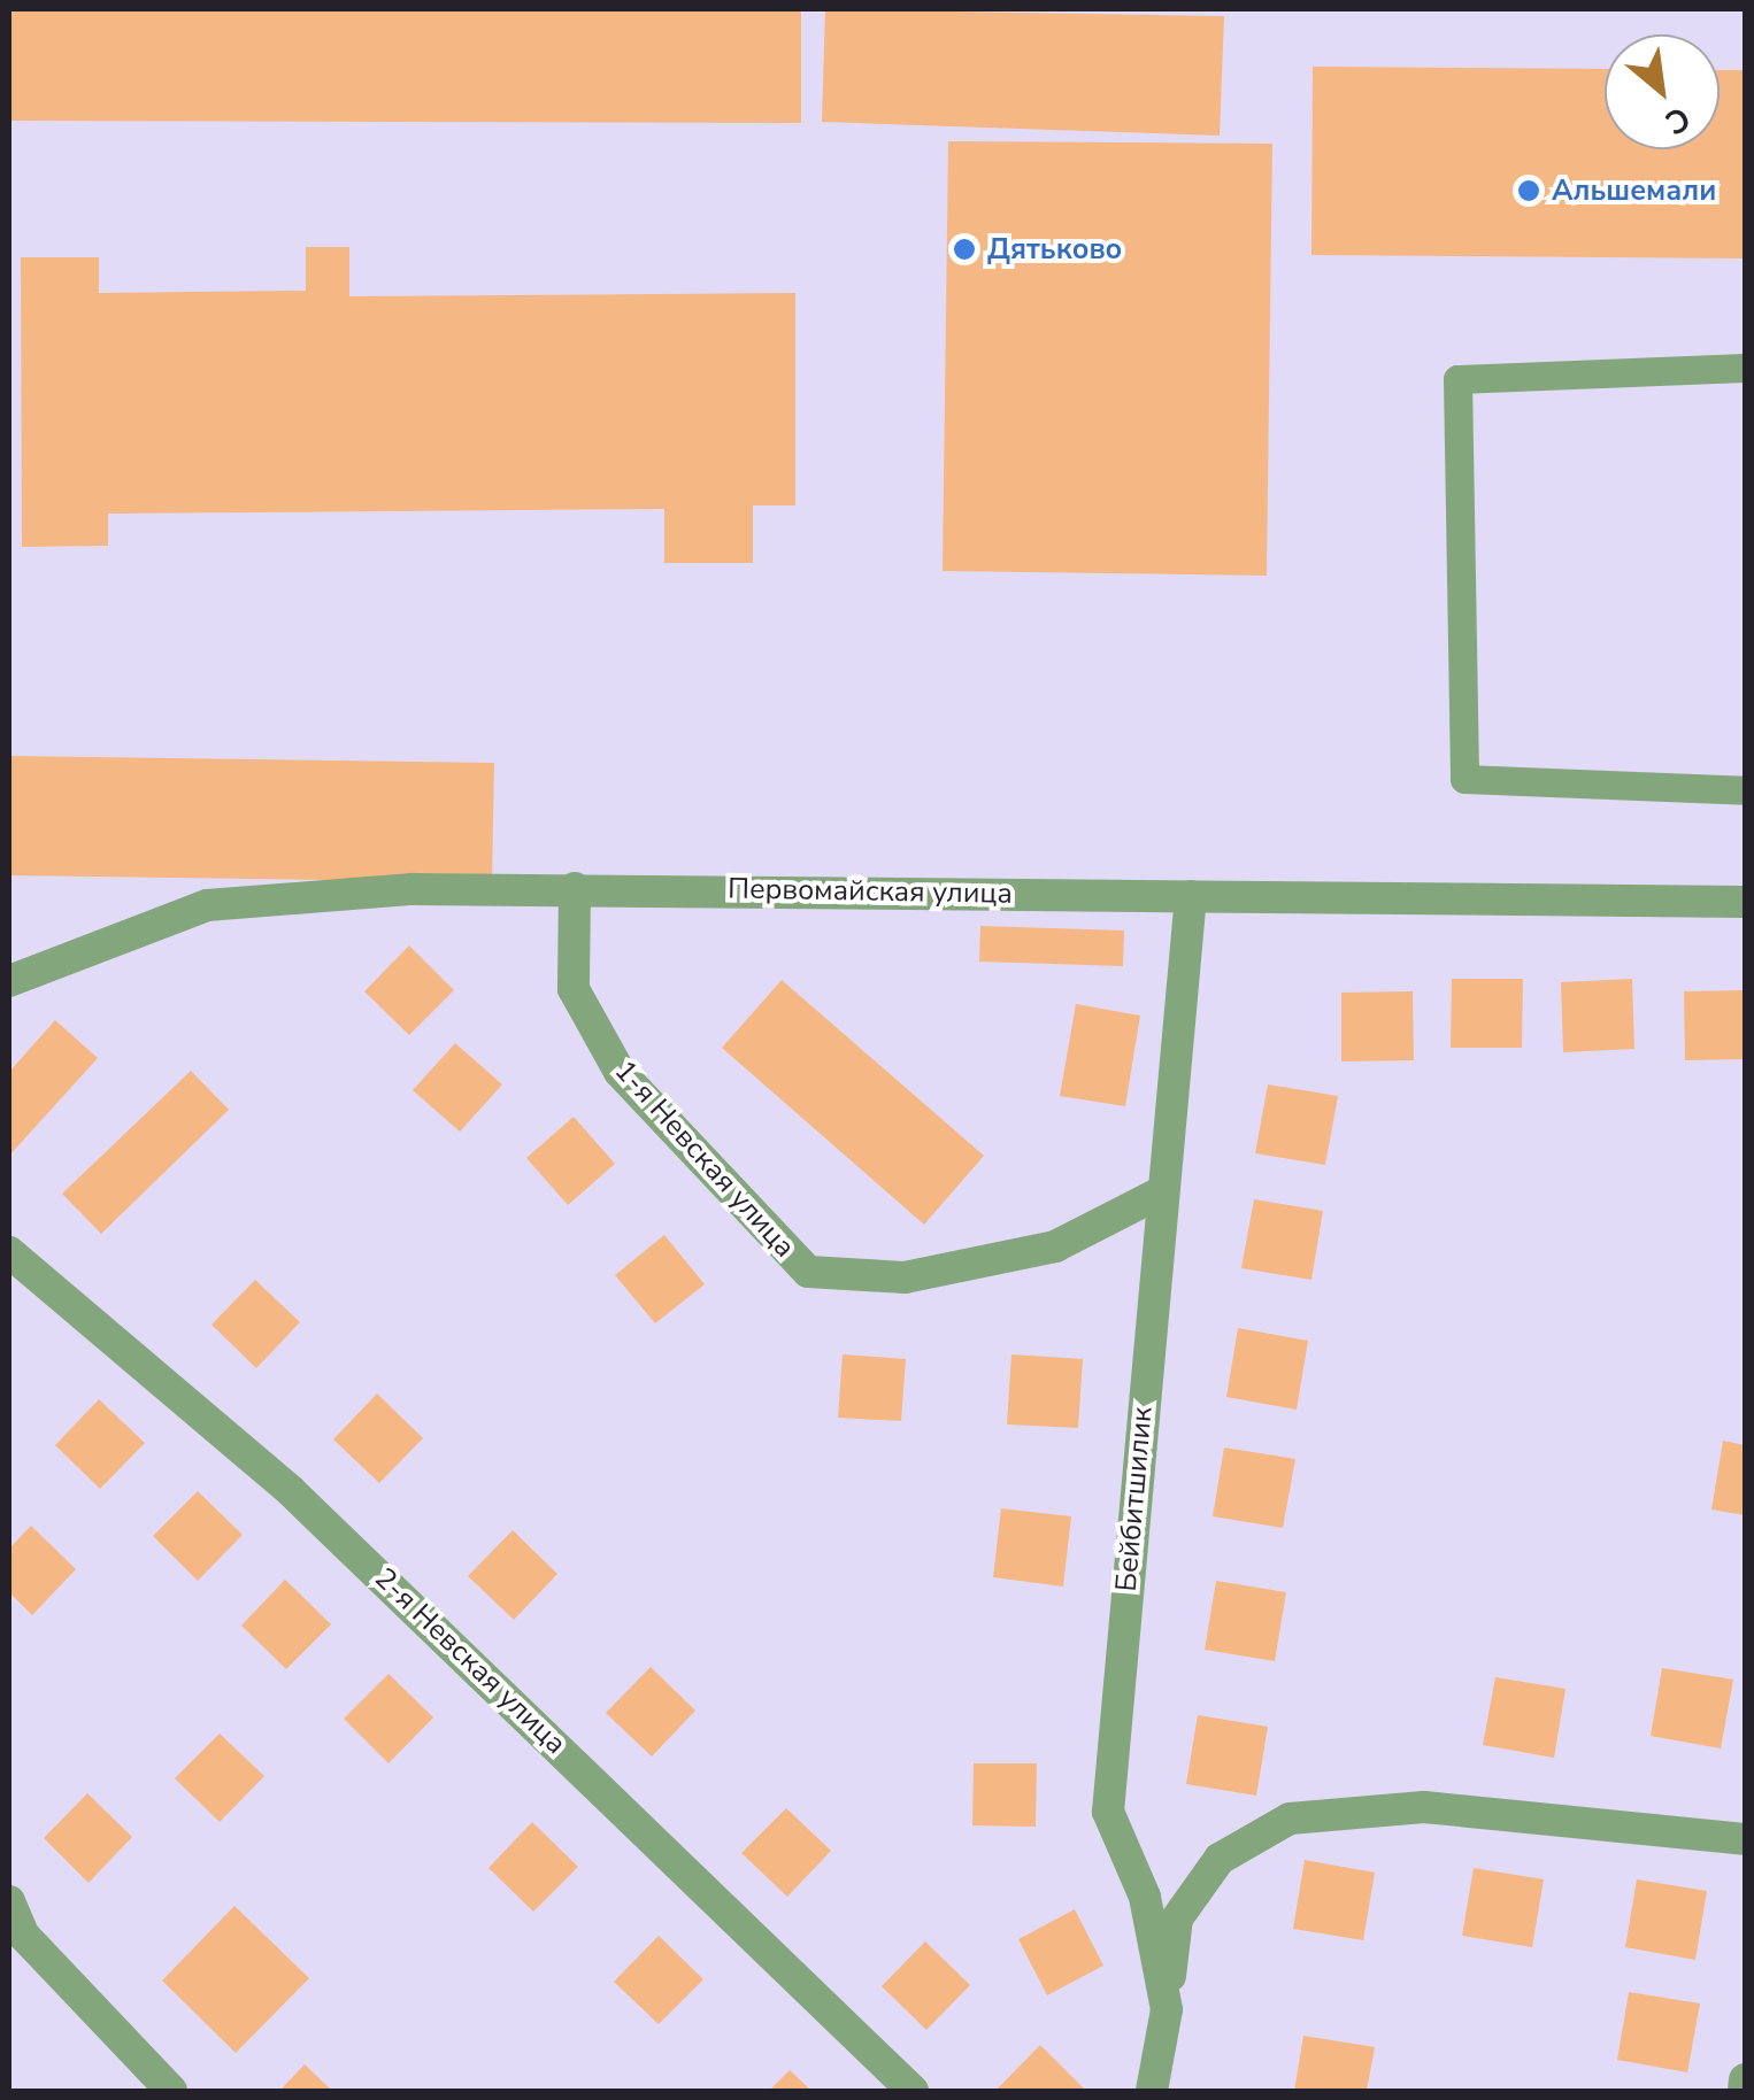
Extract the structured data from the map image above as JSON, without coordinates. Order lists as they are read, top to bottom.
{
  "streets": {
    "street": [
      "Первомайская улица",
      "1-я Невская улица",
      "Бейбитшилик",
      "2-я Невская улица"
    ]
  },
  "crossings": [
    ["Первомайская улица", "1-я Невская улица"],
    ["Первомайская улица", "Бейбитшилик"],
    ["1-я Невская улица", "Бейбитшилик"]
  ],
  "places": ["Альшемали", "Дятьково"],
  "north": "bottom right"
}
